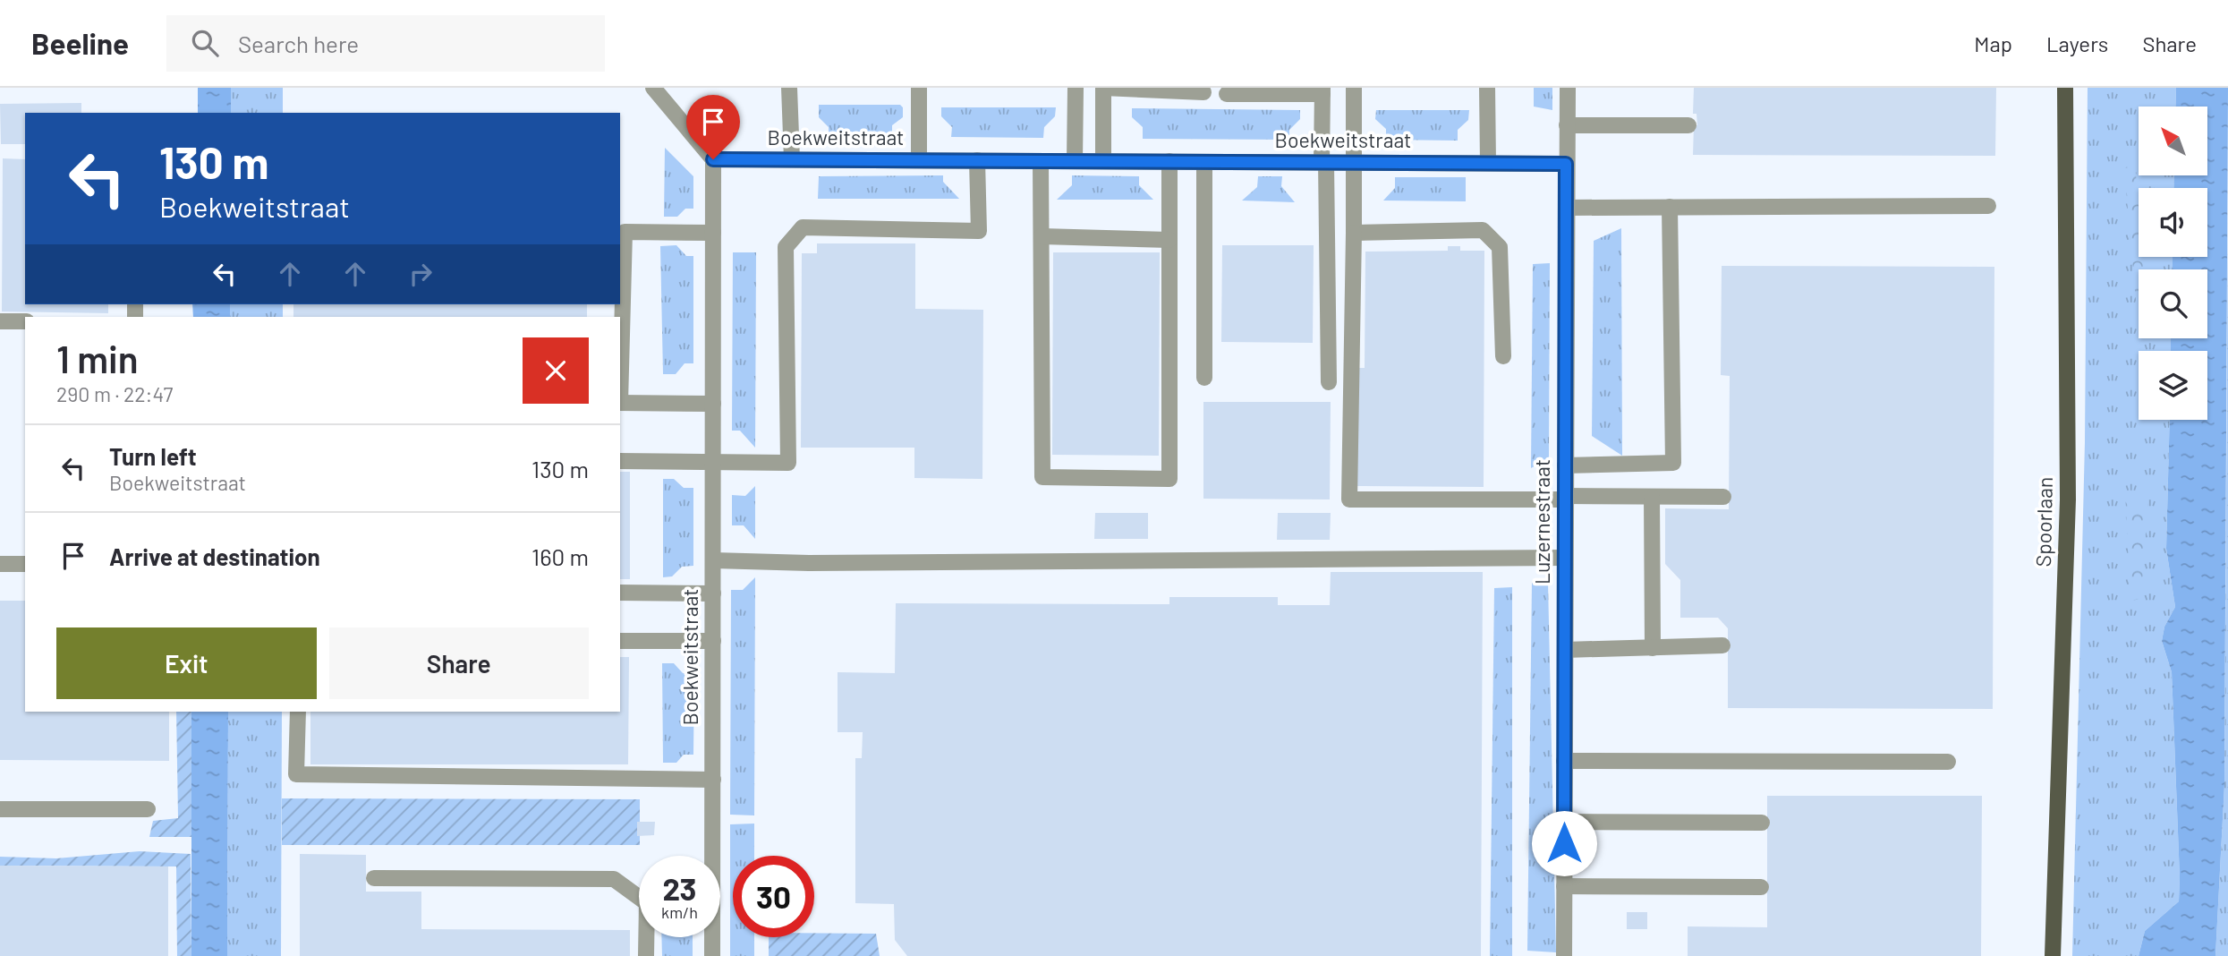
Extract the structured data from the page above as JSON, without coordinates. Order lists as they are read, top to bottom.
{
  "streets": {
    "main road": ["Spoorlaan"],
    "street": ["Boekweitstraat", "Luzernestraat"]
  },
  "crossings": [
    ["Boekweitstraat", "Luzernestraat"]
  ],
  "north": "top left",
  "page": {
    "header": "Beeline",
    "search": "Search here",
    "nav": ["Map", "Layers", "Share"],
    "turn": ["130 m", "Boekweitstraat"],
    "heading": ["1 min", "290 m · 22:47"],
    "list": [
      {
        "name": "Turn left",
        "note": "Boekweitstraat",
        "value": "130 m"
      },
      {
        "name": "Arrive at destination",
        "value": "160 m"
      }
    ],
    "buttons": ["Exit", "Share"],
    "speed": "23 km/h",
    "limit": "30"
  }
}
